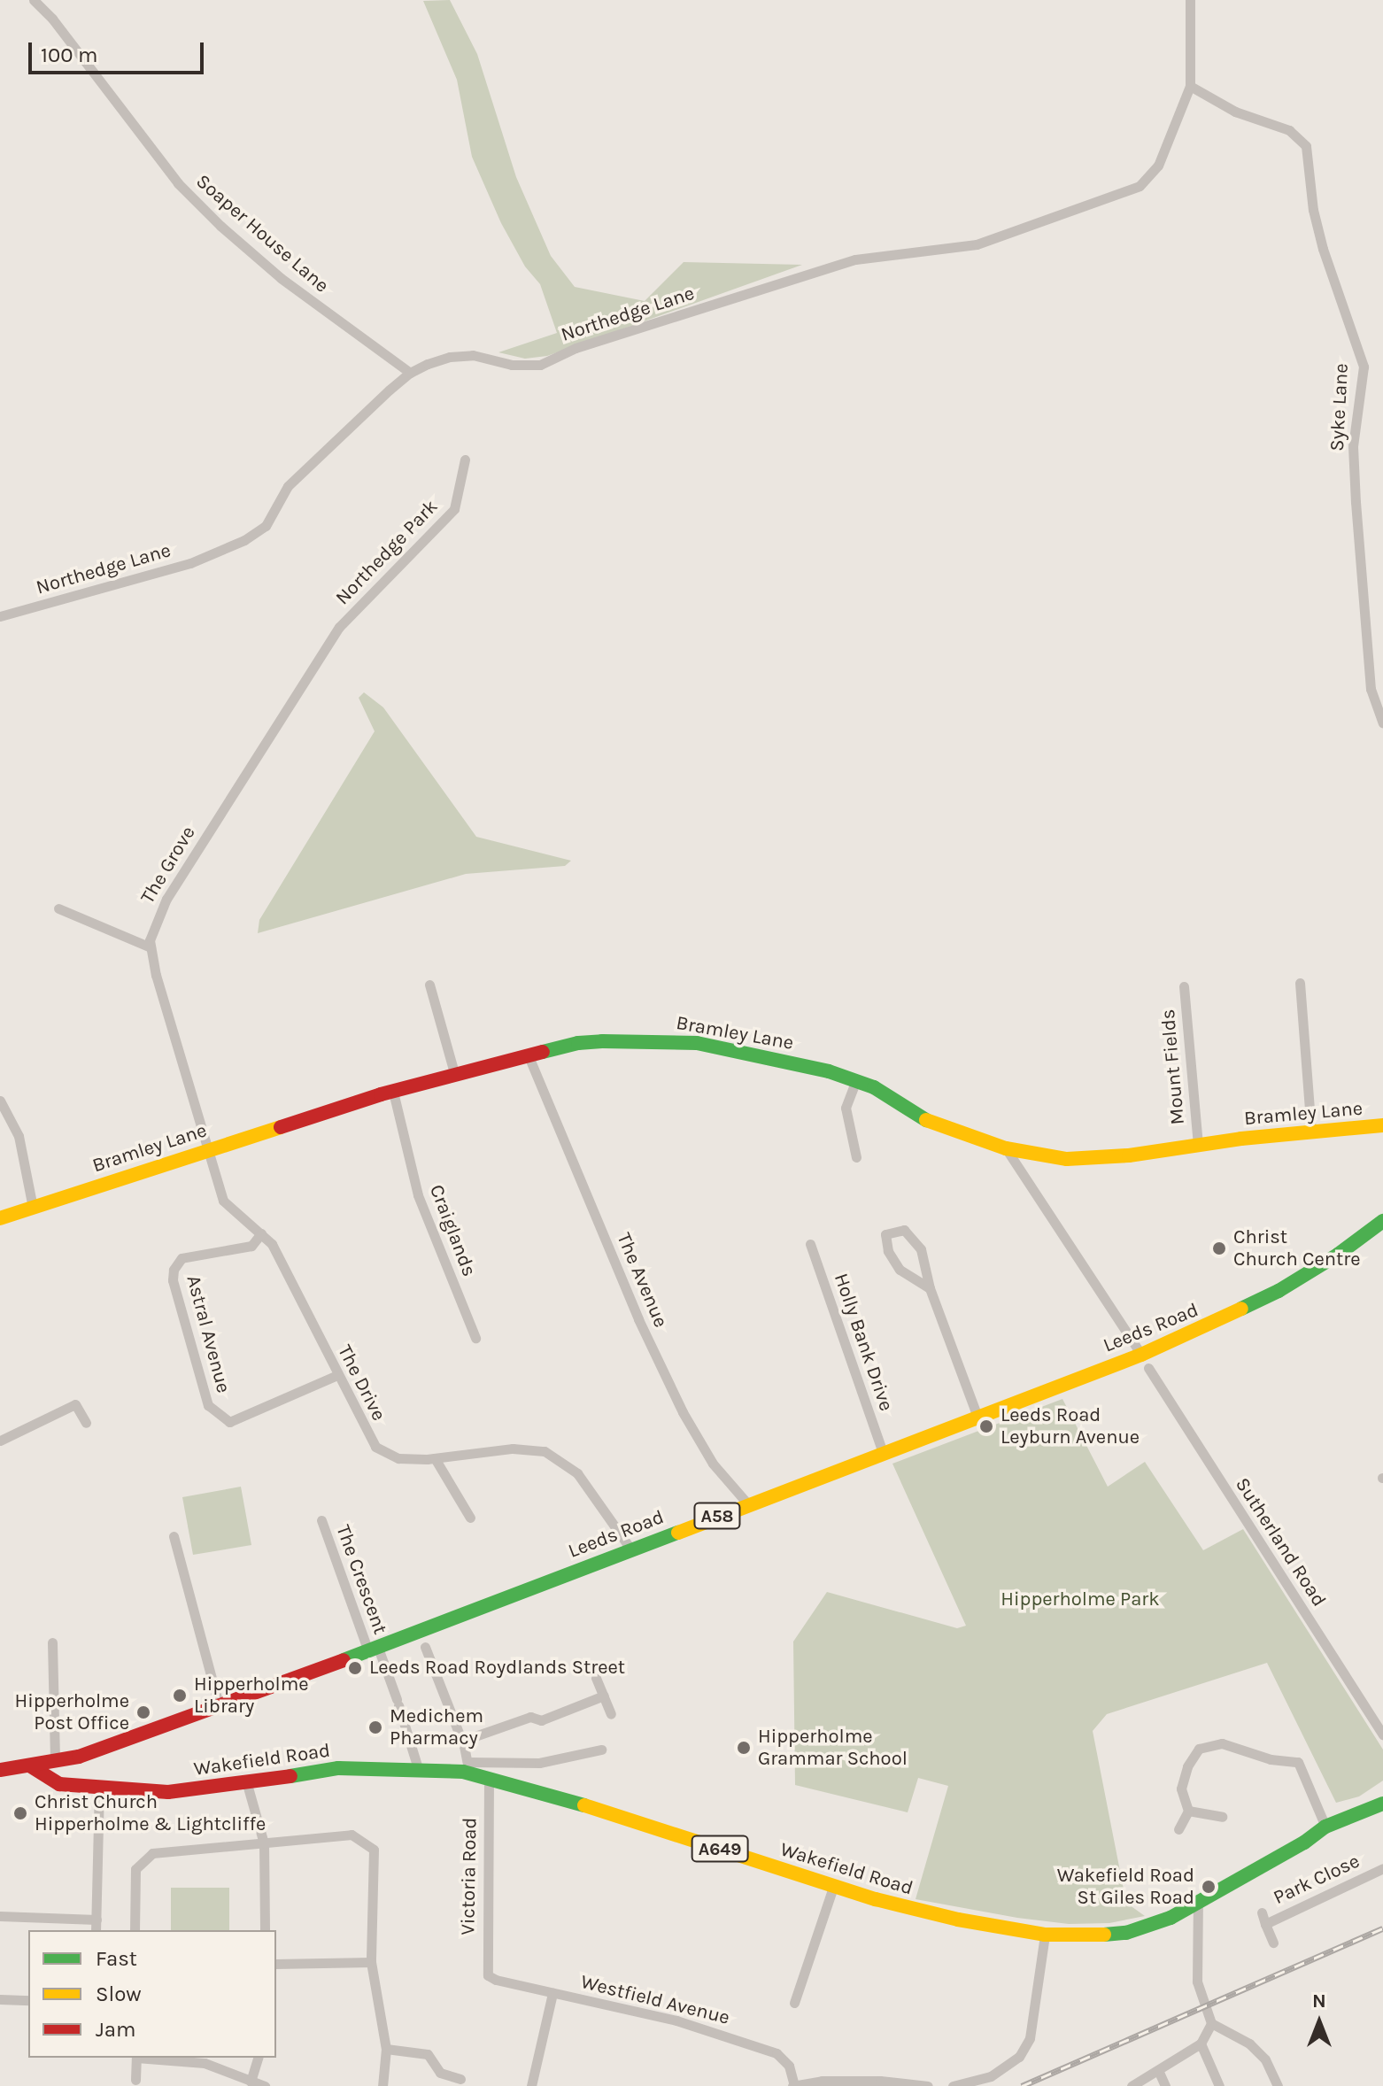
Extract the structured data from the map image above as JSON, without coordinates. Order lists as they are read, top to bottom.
{
  "streets": {
    "main road": [
      "Bramley Lane",
      "Leeds Road",
      "A58",
      "Wakefield Road",
      "A649"
    ],
    "street": [
      "Soaper House Lane",
      "Northedge Lane",
      "Syke Lane",
      "Northedge Park",
      "The Grove",
      "Mount Fields",
      "Craiglands",
      "The Avenue",
      "Astral Avenue",
      "Holly Bank Drive",
      "The Drive",
      "Sutherland Road",
      "The Crescent",
      "Victoria Road",
      "Park Close",
      "Westfield Avenue"
    ]
  },
  "crossings": [
    ["Soaper House Lane", "Northedge Lane"],
    ["Northedge Lane", "Syke Lane"],
    ["Northedge Park", "The Grove"],
    ["The Grove", "Bramley Lane"],
    ["The Grove", "The Drive"],
    ["Bramley Lane", "Mount Fields"],
    ["Bramley Lane", "Craiglands"],
    ["Bramley Lane", "The Avenue"],
    ["Bramley Lane", "The Drive"],
    ["The Avenue", "Leeds Road"],
    ["Leeds Road", "Holly Bank Drive"],
    ["Leeds Road", "The Drive"],
    ["Leeds Road", "The Crescent"],
    ["Leeds Road", "Wakefield Road"],
    ["Astral Avenue", "The Drive"],
    ["The Crescent", "Wakefield Road"],
    ["Wakefield Road", "Victoria Road"],
    ["Victoria Road", "Westfield Avenue"]
  ],
  "parks": ["Hipperholme Park"],
  "places": [
    "Christ Church Centre",
    "Leeds Road Leyburn Avenue",
    "Leeds Road Roydlands Street",
    "Hipperholme Library",
    "Hipperholme Post Office",
    "Medichem Pharmacy",
    "Hipperholme Grammar School",
    "Christ Church Hipperholme & Lightcliffe",
    "Wakefield Road St Giles Road"
  ],
  "legend": ["Fast", "Slow", "Jam"],
  "scale_bar": "100 m",
  "north": "top"
}
